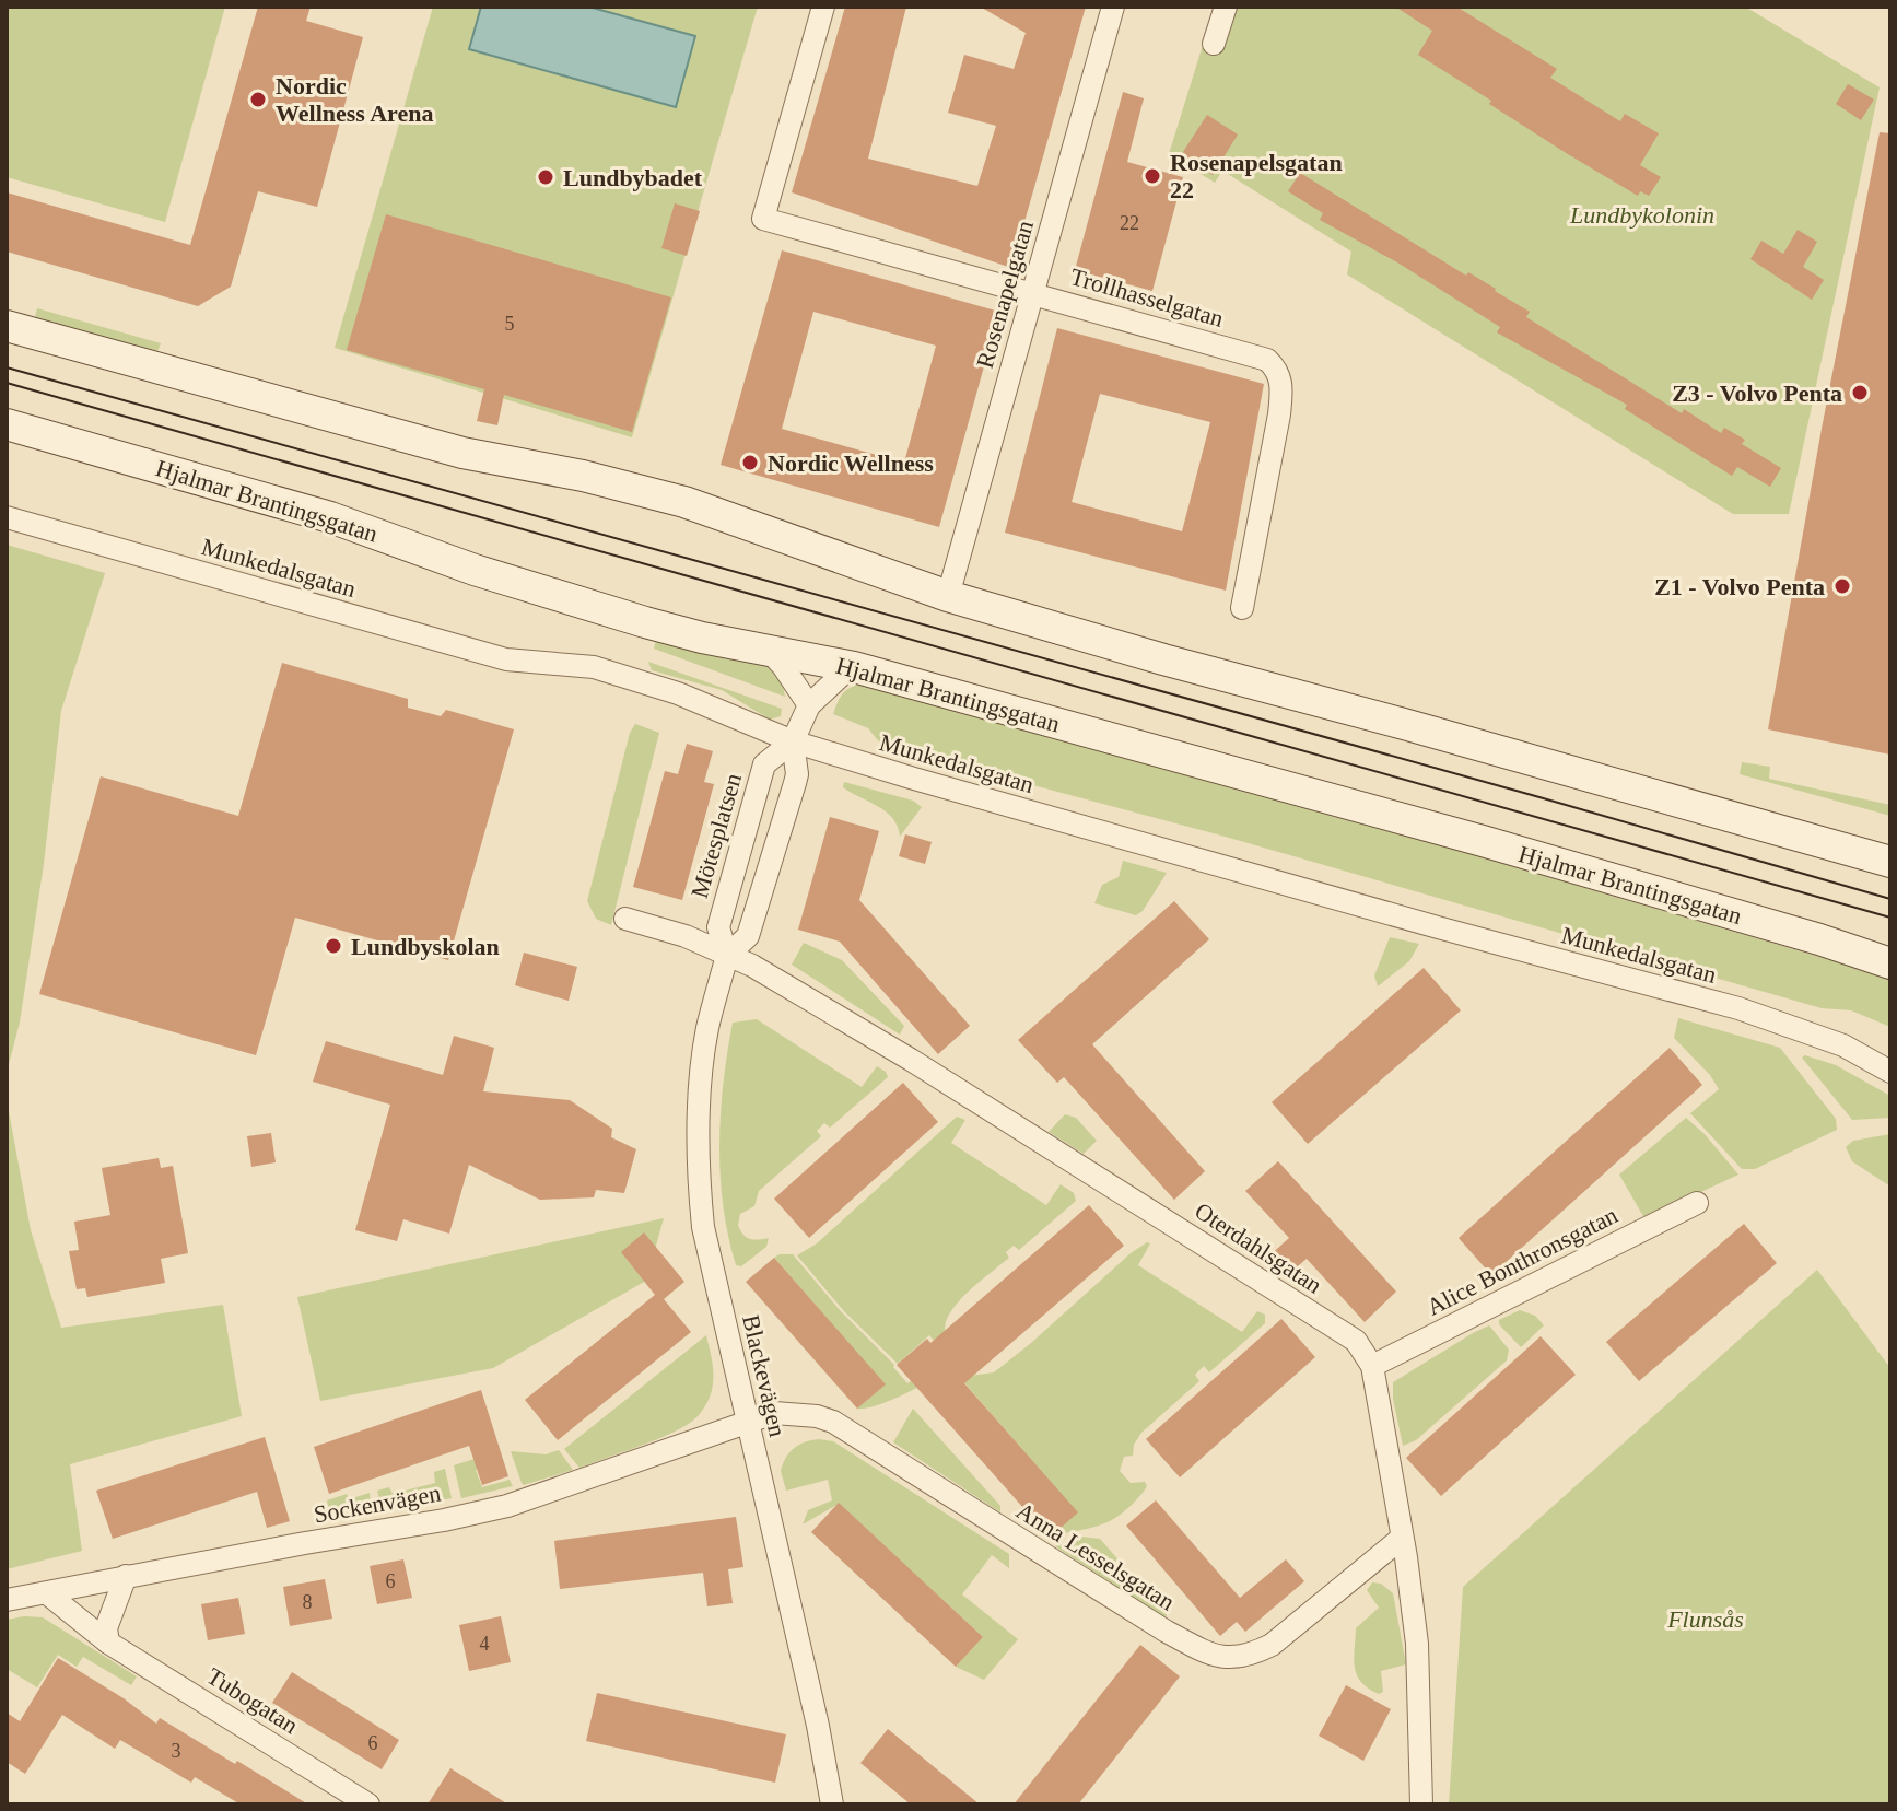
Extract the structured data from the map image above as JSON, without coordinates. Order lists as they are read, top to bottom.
{
  "streets": {
    "main road": ["Hjalmar Brantingsgatan"],
    "street": [
      "Rosenapelgatan",
      "Trollhasselgatan",
      "Munkedalsgatan",
      "Mötesplatsen",
      "Oterdahlsgatan",
      "Alice Bonthronsgatan",
      "Blackevägen",
      "Sockenvägen",
      "Anna Lesselsgatan",
      "Tubogatan"
    ]
  },
  "crossings": [
    ["Rosenapelgatan", "Trollhasselgatan"],
    ["Hjalmar Brantingsgatan", "Mötesplatsen"],
    ["Munkedalsgatan", "Mötesplatsen"],
    ["Mötesplatsen", "Oterdahlsgatan"],
    ["Mötesplatsen", "Blackevägen"],
    ["Oterdahlsgatan", "Alice Bonthronsgatan"],
    ["Oterdahlsgatan", "Blackevägen"],
    ["Blackevägen", "Sockenvägen"],
    ["Blackevägen", "Anna Lesselsgatan"],
    ["Sockenvägen", "Anna Lesselsgatan"],
    ["Sockenvägen", "Tubogatan"]
  ],
  "parks": ["Lundbykolonin", "Flunsås"],
  "places": [
    "Nordic Wellness Arena",
    "Rosenapelsgatan 22",
    "Lundbybadet",
    "Z3 - Volvo Penta",
    "Nordic Wellness",
    "Z1 - Volvo Penta",
    "Lundbyskolan"
  ],
  "house_numbers": [
    "22",
    "5",
    "6",
    "8",
    "4",
    "6",
    "3"
  ]
}
